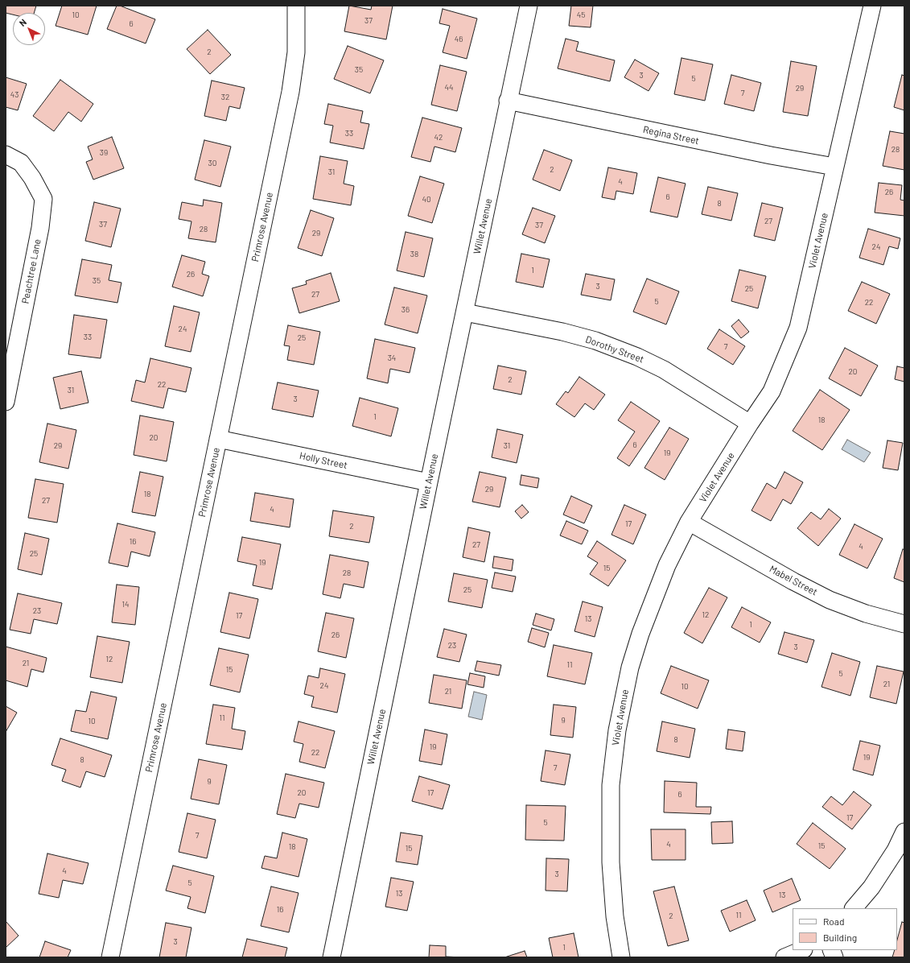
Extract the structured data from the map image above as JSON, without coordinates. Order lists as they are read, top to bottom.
{
  "streets": {
    "street": [
      "Regina Street",
      "Willet Avenue",
      "Primrose Avenue",
      "Violet Avenue",
      "Peachtree Lane",
      "Dorothy Street",
      "Holly Street",
      "Mabel Street"
    ]
  },
  "crossings": [
    ["Regina Street", "Willet Avenue"],
    ["Regina Street", "Violet Avenue"],
    ["Willet Avenue", "Dorothy Street"],
    ["Willet Avenue", "Holly Street"],
    ["Primrose Avenue", "Holly Street"],
    ["Violet Avenue", "Dorothy Street"],
    ["Violet Avenue", "Mabel Street"]
  ],
  "house_numbers": [
    "10",
    "45",
    "37",
    "6",
    "46",
    "2",
    "35",
    "3",
    "5",
    "44",
    "29",
    "7",
    "43",
    "32",
    "33",
    "42",
    "28",
    "39",
    "30",
    "2",
    "31",
    "4",
    "26",
    "6",
    "40",
    "8",
    "27",
    "37",
    "37",
    "28",
    "29",
    "24",
    "38",
    "1",
    "26",
    "35",
    "3",
    "25",
    "27",
    "5",
    "22",
    "36",
    "24",
    "33",
    "25",
    "7",
    "34",
    "20",
    "2",
    "22",
    "31",
    "3",
    "1",
    "18",
    "20",
    "6",
    "29",
    "31",
    "19",
    "29",
    "18",
    "27",
    "4",
    "17",
    "2",
    "16",
    "27",
    "4",
    "25",
    "19",
    "15",
    "28",
    "25",
    "14",
    "23",
    "12",
    "17",
    "13",
    "1",
    "26",
    "23",
    "3",
    "12",
    "21",
    "11",
    "15",
    "5",
    "21",
    "24",
    "10",
    "21",
    "11",
    "9",
    "10",
    "8",
    "19",
    "22",
    "19",
    "8",
    "7",
    "9",
    "20",
    "17",
    "6",
    "17",
    "5",
    "7",
    "4",
    "15",
    "18",
    "15",
    "4",
    "3",
    "5",
    "13",
    "13",
    "16",
    "11",
    "2",
    "3",
    "1"
  ],
  "legend": ["Road", "Building"],
  "north": "top left"
}
